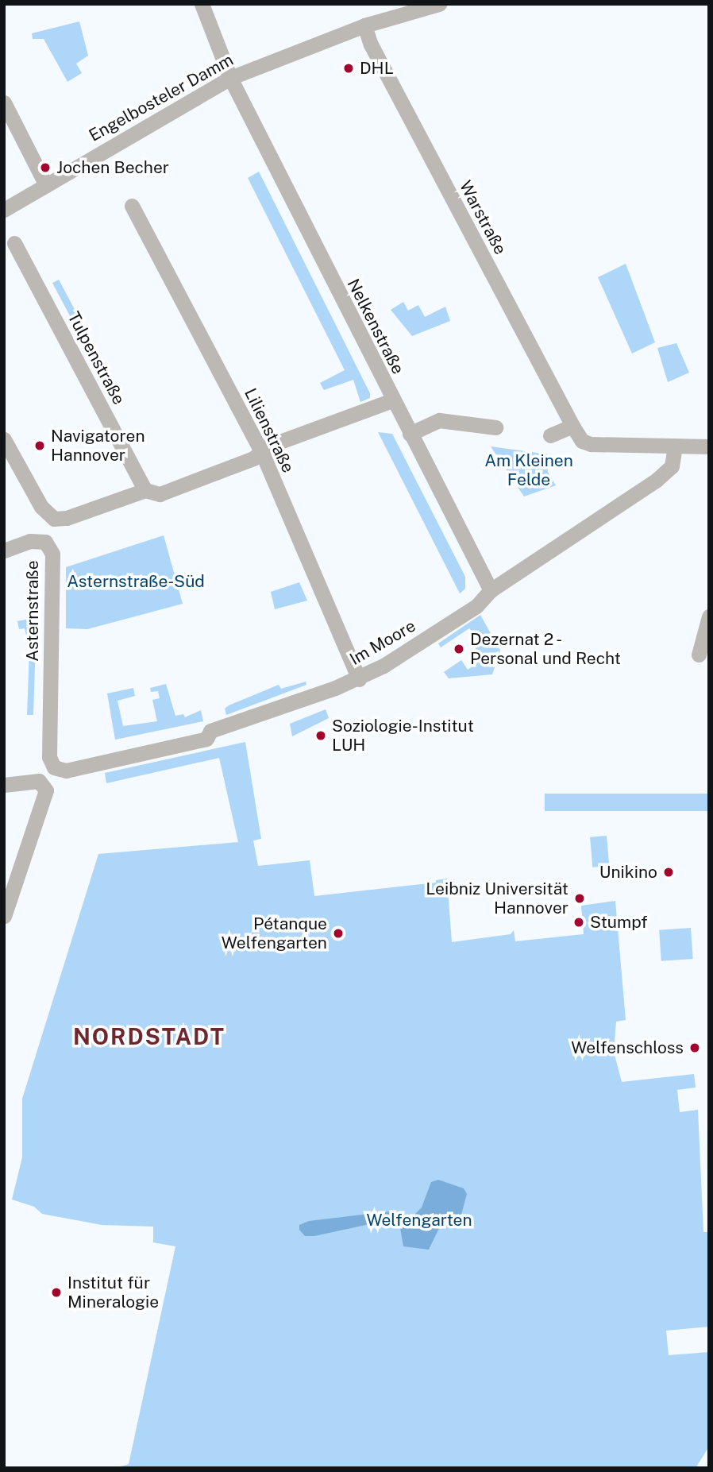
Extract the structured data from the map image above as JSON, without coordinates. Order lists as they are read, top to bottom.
{
  "streets": {
    "street": [
      "Engelbosteler Damm",
      "Warstraße",
      "Nelkenstraße",
      "Tulpenstraße",
      "Lilienstraße",
      "Asternstraße",
      "Im Moore"
    ]
  },
  "crossings": [
    ["Engelbosteler Damm", "Warstraße"],
    ["Engelbosteler Damm", "Nelkenstraße"],
    ["Nelkenstraße", "Im Moore"],
    ["Lilienstraße", "Im Moore"],
    ["Asternstraße", "Im Moore"]
  ],
  "districts": ["NORDSTADT"],
  "parks": ["Am Kleinen Felde", "Asternstraße-Süd", "Welfengarten"],
  "places": [
    "DHL",
    "Jochen Becher",
    "Navigatoren Hannover",
    "Dezernat 2 - Personal und Recht",
    "Soziologie-Institut LUH",
    "Unikino",
    "Leibniz Universität Hannover",
    "Stumpf",
    "Pétanque Welfengarten",
    "Welfenschloss",
    "Institut für Mineralogie"
  ]
}
